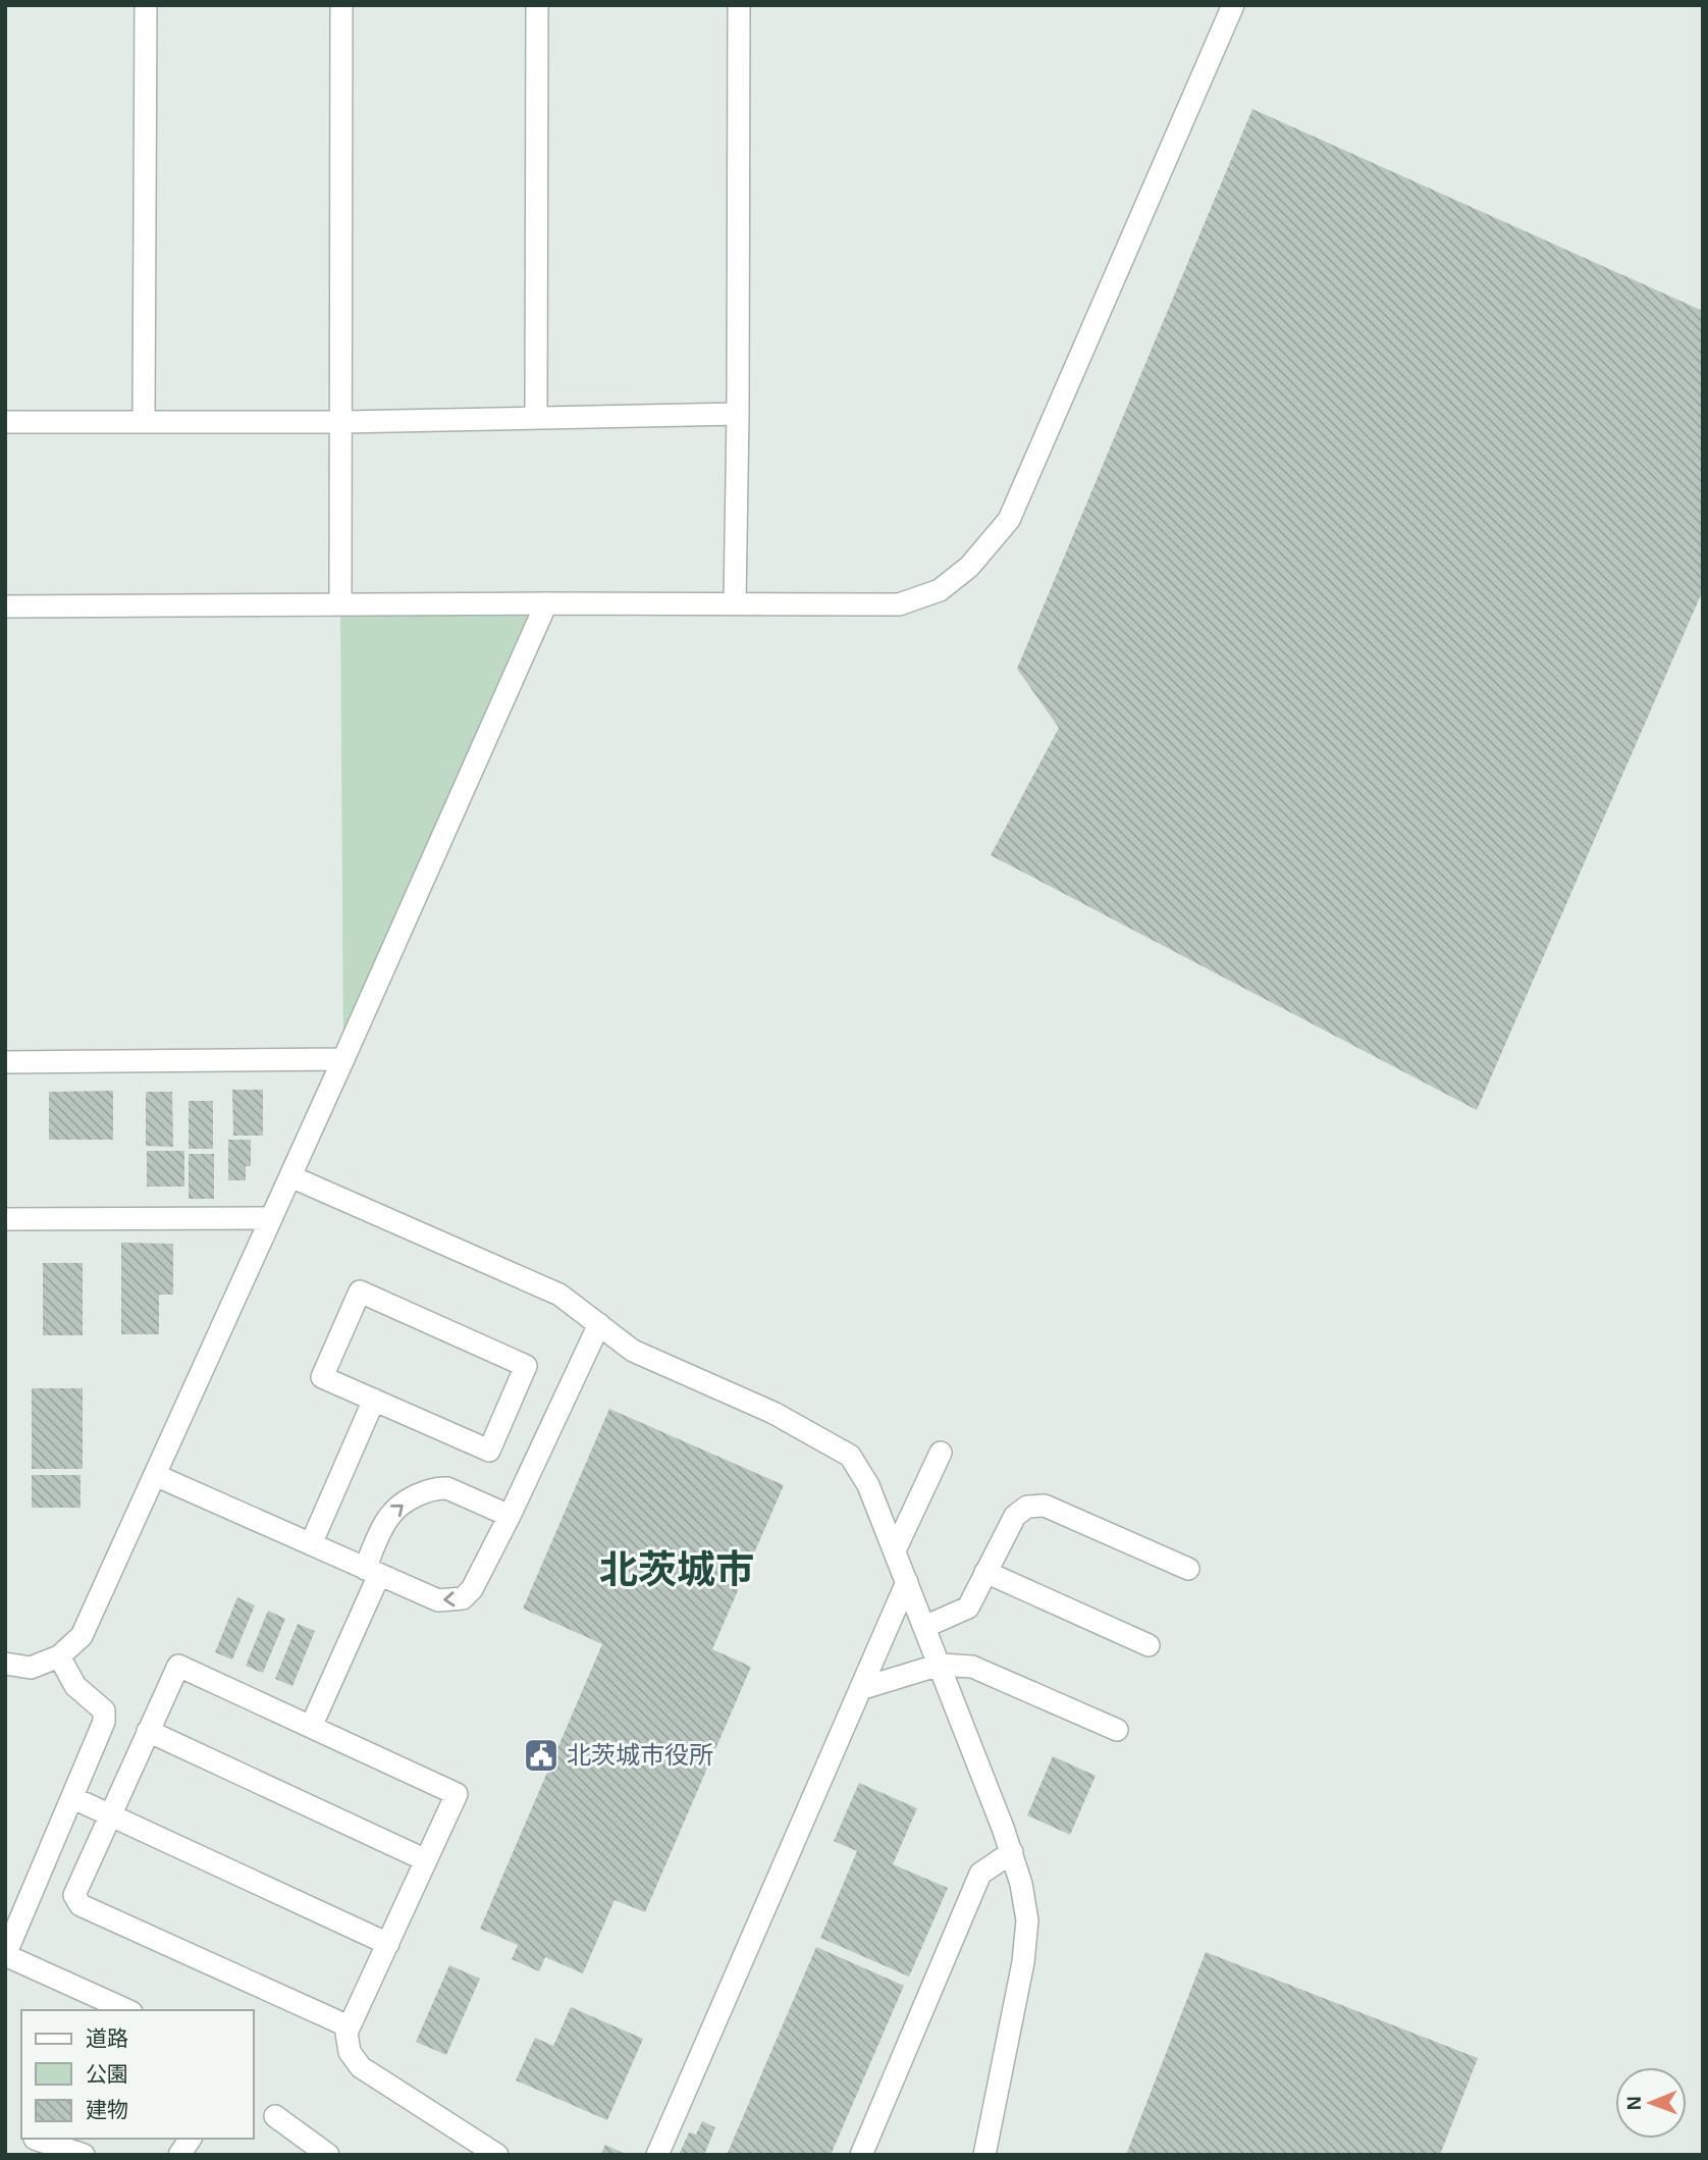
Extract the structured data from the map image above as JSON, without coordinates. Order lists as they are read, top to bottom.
{
  "districts": ["北茨城市"],
  "places": {
    "public building": ["北茨城市役所"]
  },
  "legend": ["道路", "公園", "建物"],
  "north": "left"
}
